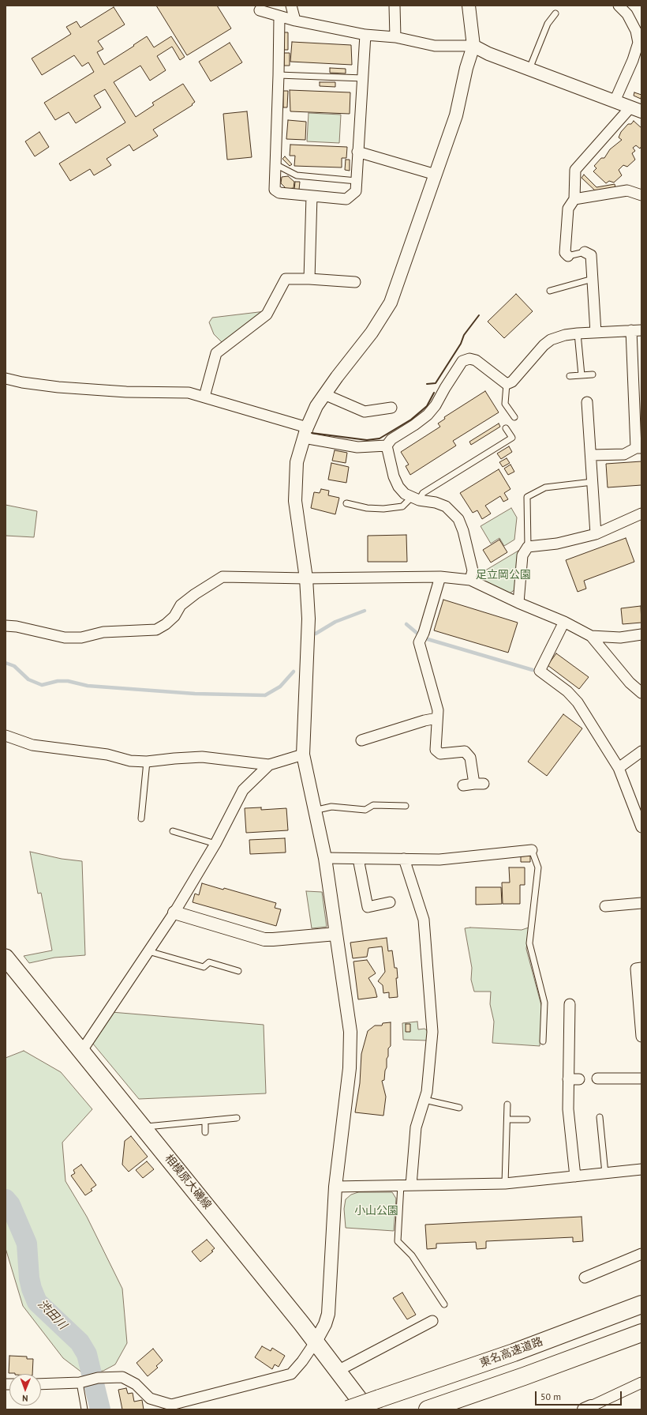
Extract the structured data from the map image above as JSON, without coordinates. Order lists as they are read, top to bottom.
{
  "streets": {
    "highway": ["東名高速道路"],
    "main road": ["相模原大磯線"]
  },
  "water": ["渋田川"],
  "parks": ["足立岡公園", "小山公園"],
  "scale_bar": "50 m",
  "north": "bottom"
}
